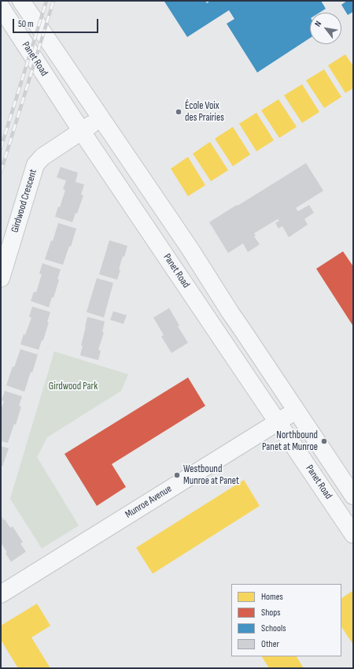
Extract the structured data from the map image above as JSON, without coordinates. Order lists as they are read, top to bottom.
{
  "streets": {
    "street": ["Panet Road", "Girdwood Crescent", "Munroe Avenue"]
  },
  "crossings": [
    ["Panet Road", "Girdwood Crescent"],
    ["Panet Road", "Munroe Avenue"]
  ],
  "parks": ["Girdwood Park"],
  "places": ["École Voix des Prairies", "Northbound Panet at Munroe", "Westbound Munroe at Panet"],
  "legend": [
    "Homes",
    "Shops",
    "Schools",
    "Other"
  ],
  "scale_bar": "50 m",
  "north": "top left"
}
